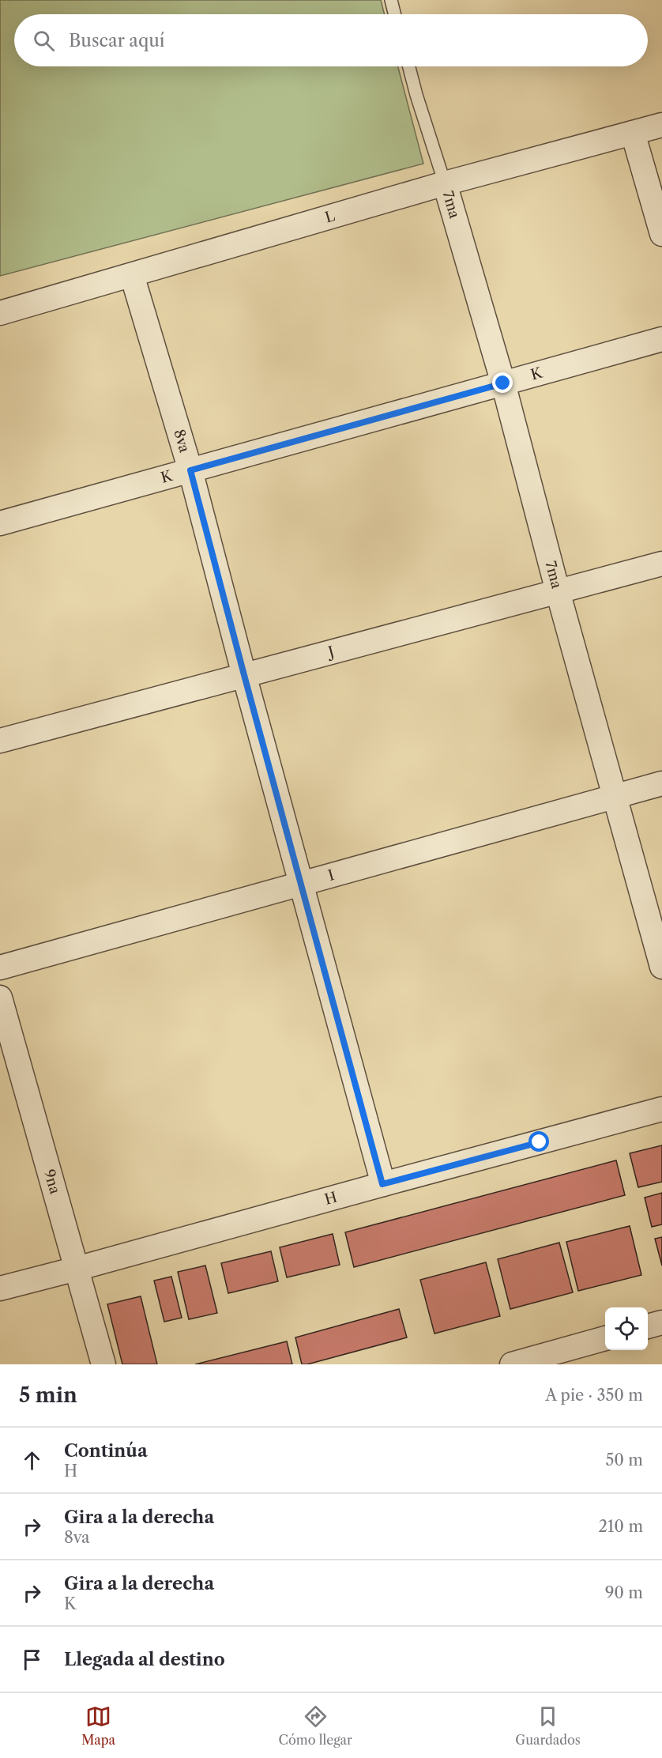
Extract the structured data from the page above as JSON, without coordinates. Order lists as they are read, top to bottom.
{
  "streets": {
    "street": [
      "7ma",
      "L",
      "K",
      "8va",
      "J",
      "I",
      "9na",
      "H"
    ]
  },
  "crossings": [
    ["7ma", "L"],
    ["7ma", "K"],
    ["7ma", "J"],
    ["7ma", "I"],
    ["L", "8va"],
    ["K", "8va"],
    ["8va", "J"],
    ["8va", "I"],
    ["8va", "H"],
    ["9na", "H"]
  ],
  "page": {
    "search": "Buscar aquí",
    "heading": ["5 min", "A pie · 350 m"],
    "list": [
      ["Continúa", "H", "50 m"],
      ["Gira a la derecha", "8va", "210 m"],
      ["Gira a la derecha", "K", "90 m"],
      "Llegada al destino"
    ],
    "nav": ["Mapa", "Cómo llegar", "Guardados"]
  }
}
